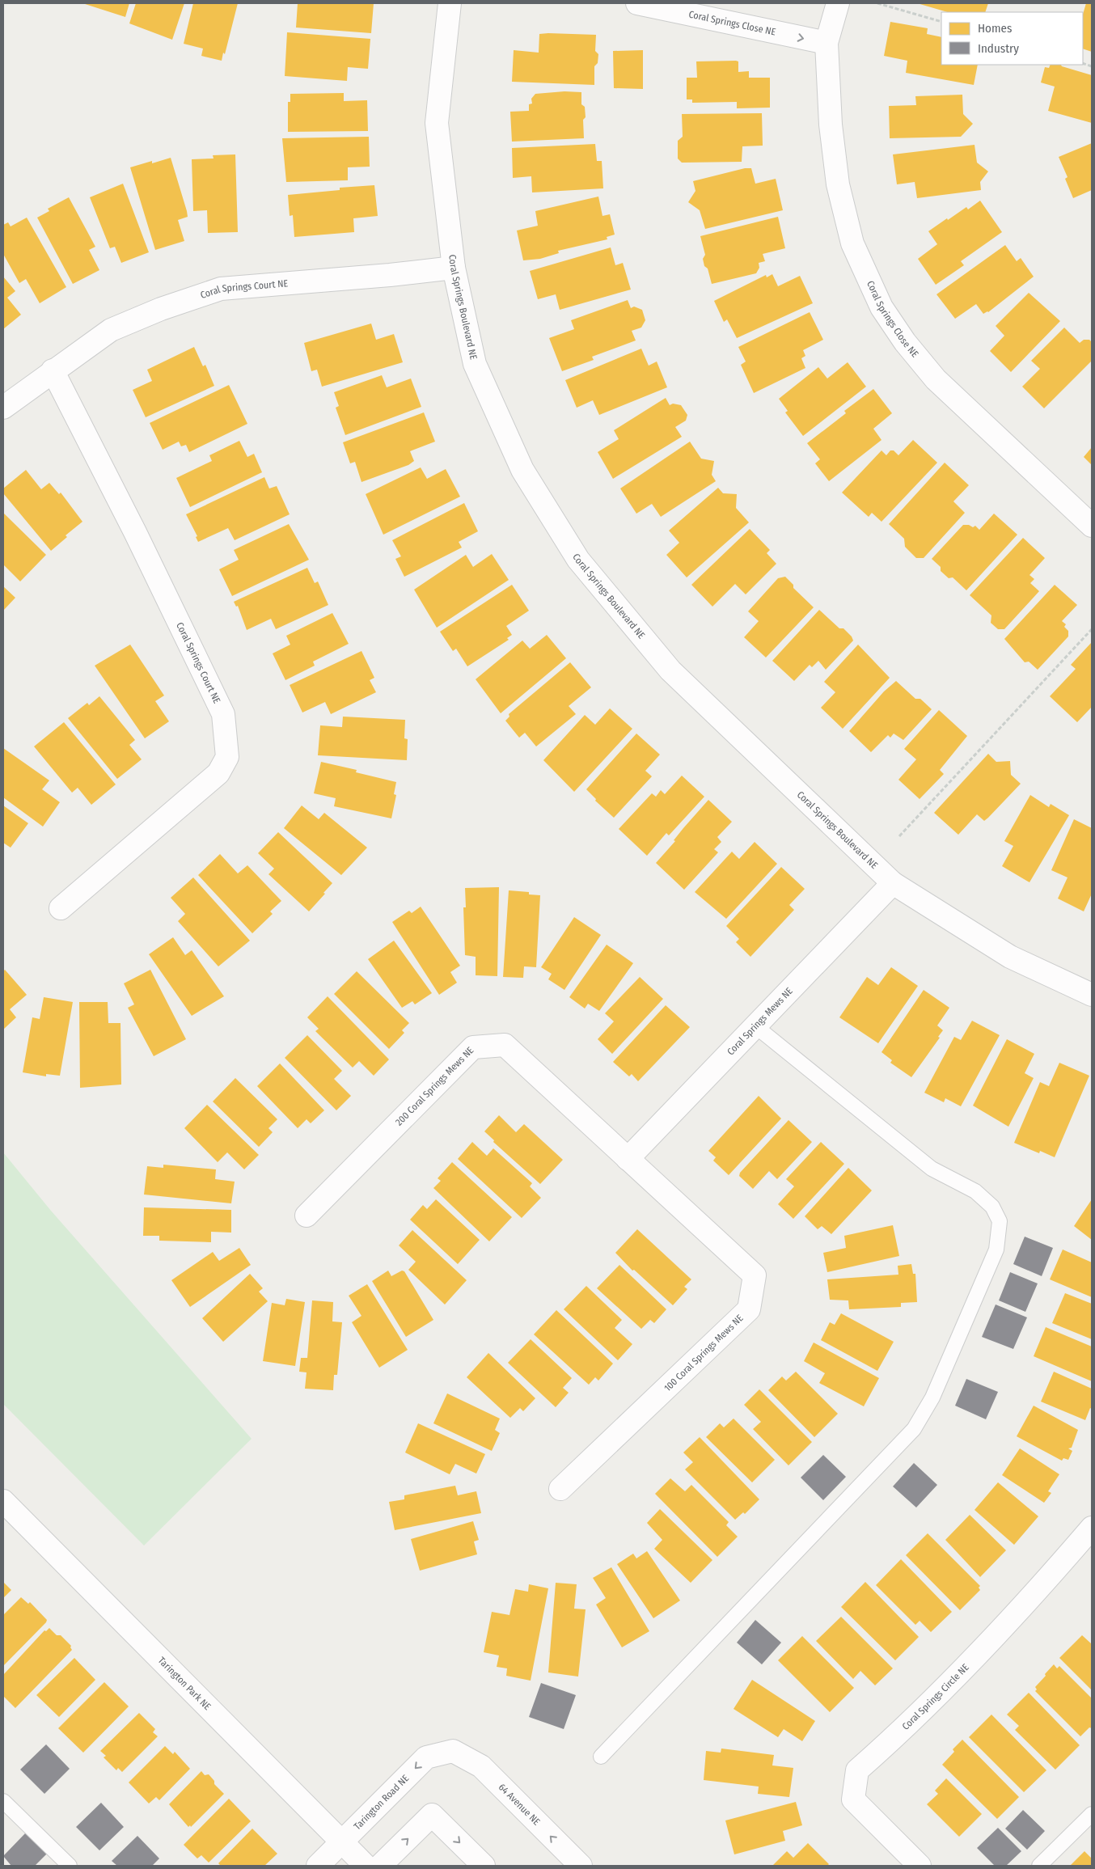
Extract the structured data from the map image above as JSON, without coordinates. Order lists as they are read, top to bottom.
{
  "streets": {
    "street": [
      "Coral Springs Close NE",
      "Coral Springs Court NE",
      "Coral Springs Boulevard NE",
      "Coral Springs Mews NE",
      "200 Coral Springs Mews NE",
      "100 Coral Springs Mews NE",
      "Tarington Park NE",
      "Coral Springs Circle NE",
      "Tarington Road NE",
      "64 Avenue NE"
    ]
  },
  "crossings": [
    ["Coral Springs Court NE", "Coral Springs Boulevard NE"],
    ["Coral Springs Boulevard NE", "Coral Springs Mews NE"],
    ["Coral Springs Mews NE", "200 Coral Springs Mews NE"],
    ["Coral Springs Mews NE", "100 Coral Springs Mews NE"],
    ["200 Coral Springs Mews NE", "100 Coral Springs Mews NE"],
    ["Tarington Park NE", "Tarington Road NE"],
    ["Tarington Road NE", "64 Avenue NE"]
  ],
  "one_way": ["Tarington Road NE", "64 Avenue NE"],
  "legend": ["Homes", "Industry"]
}
